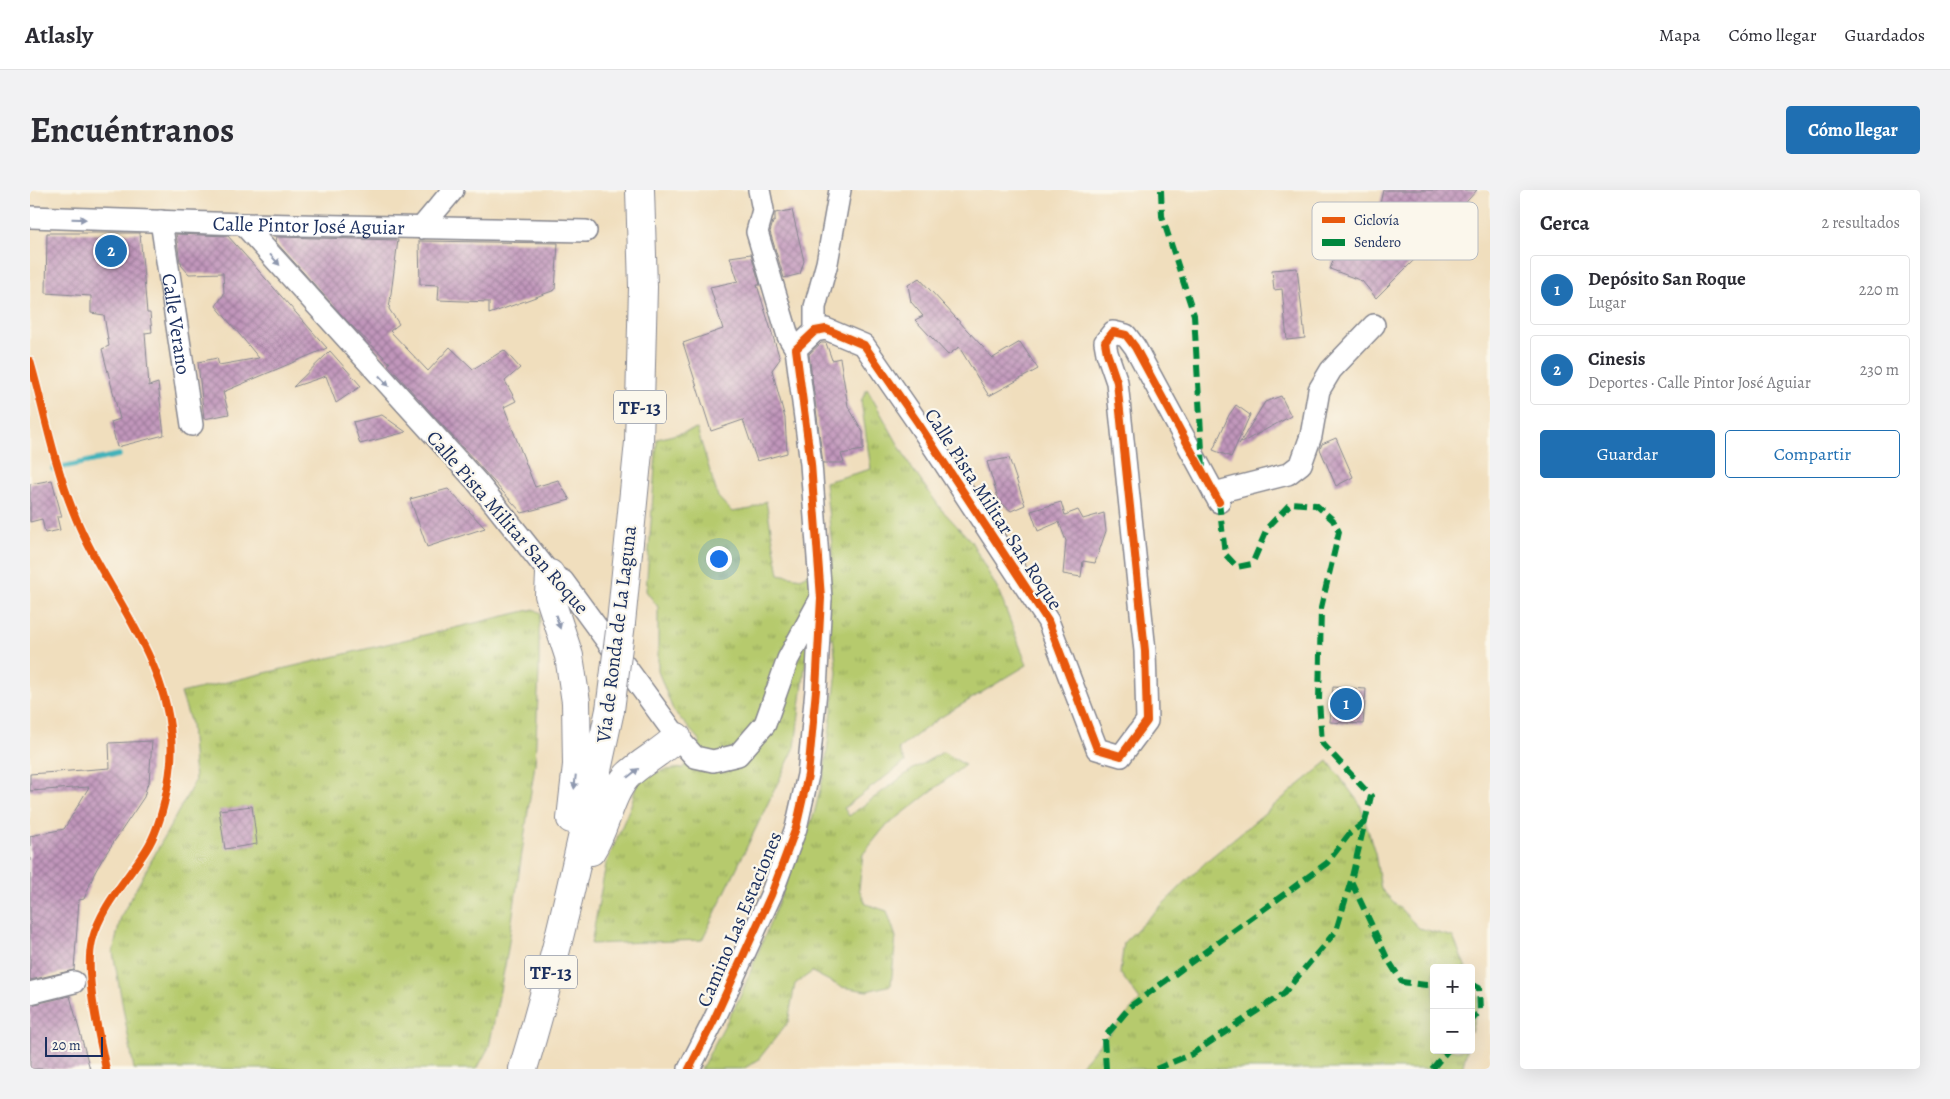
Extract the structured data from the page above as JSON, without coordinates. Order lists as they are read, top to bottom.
{
  "streets": {
    "main road": ["TF-13", "Vía de Ronda de La Laguna"],
    "street": [
      "Calle Pintor José Aguiar",
      "Calle Verano",
      "Calle Pista Militar San Roque",
      "Camino Las Estaciones"
    ]
  },
  "crossings": [
    ["Calle Pintor José Aguiar", "Calle Verano"],
    ["Calle Pintor José Aguiar", "Calle Pista Militar San Roque"],
    ["Calle Pista Militar San Roque", "Camino Las Estaciones"]
  ],
  "legend": ["Ciclovía", "Sendero"],
  "scale_bar": "20 m",
  "page": {
    "header": "Atlasly",
    "nav": ["Mapa", "Cómo llegar", "Guardados"],
    "title": "Encuéntranos",
    "buttons": [
      "Cómo llegar",
      ["Guardar", "Compartir"]
    ],
    "heading": ["Cerca", "2 resultados"],
    "pins": ["2", "1"],
    "list": [
      {
        "mark": "1",
        "name": "Depósito San Roque",
        "note": "Lugar",
        "value": "220 m"
      },
      {
        "mark": "2",
        "name": "Cinesis",
        "note": "Deportes · Calle Pintor José Aguiar",
        "value": "230 m"
      }
    ],
    "map_buttons": ["+", "−"],
    "scale": "20 m"
  }
}
